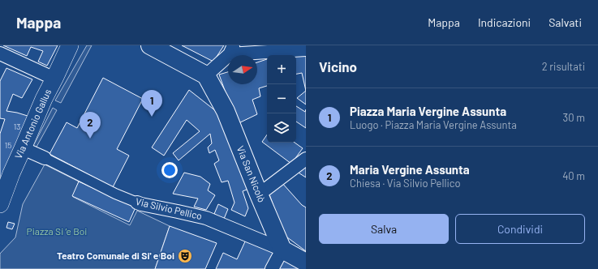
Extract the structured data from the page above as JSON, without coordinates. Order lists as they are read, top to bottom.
{
  "streets": {
    "main road": ["Via San Nicolò"],
    "street": ["Via Antonio Gallus", "Via Silvio Pellico"]
  },
  "crossings": [
    ["Via Antonio Gallus", "Via Silvio Pellico"],
    ["Via San Nicolò", "Via Silvio Pellico"]
  ],
  "parks": ["Piazza Si ’e Boi"],
  "places": {
    "theatre": ["Teatro Comunale di Si' e Boi"]
  },
  "house_numbers": ["13", "15"],
  "north": "right",
  "page": {
    "header": "Mappa",
    "nav": ["Mappa", "Indicazioni", "Salvati"],
    "heading": ["Vicino", "2 risultati"],
    "map_buttons": ["+", "−"],
    "list": [
      {
        "mark": "1",
        "name": "Piazza Maria Vergine Assunta",
        "note": "Luogo · Piazza Maria Vergine Assunta",
        "value": "30 m"
      },
      {
        "mark": "2",
        "name": "Maria Vergine Assunta",
        "note": "Chiesa · Via Silvio Pellico",
        "value": "40 m"
      }
    ],
    "pins": ["1", "2"],
    "buttons": ["Salva", "Condividi"]
  }
}
